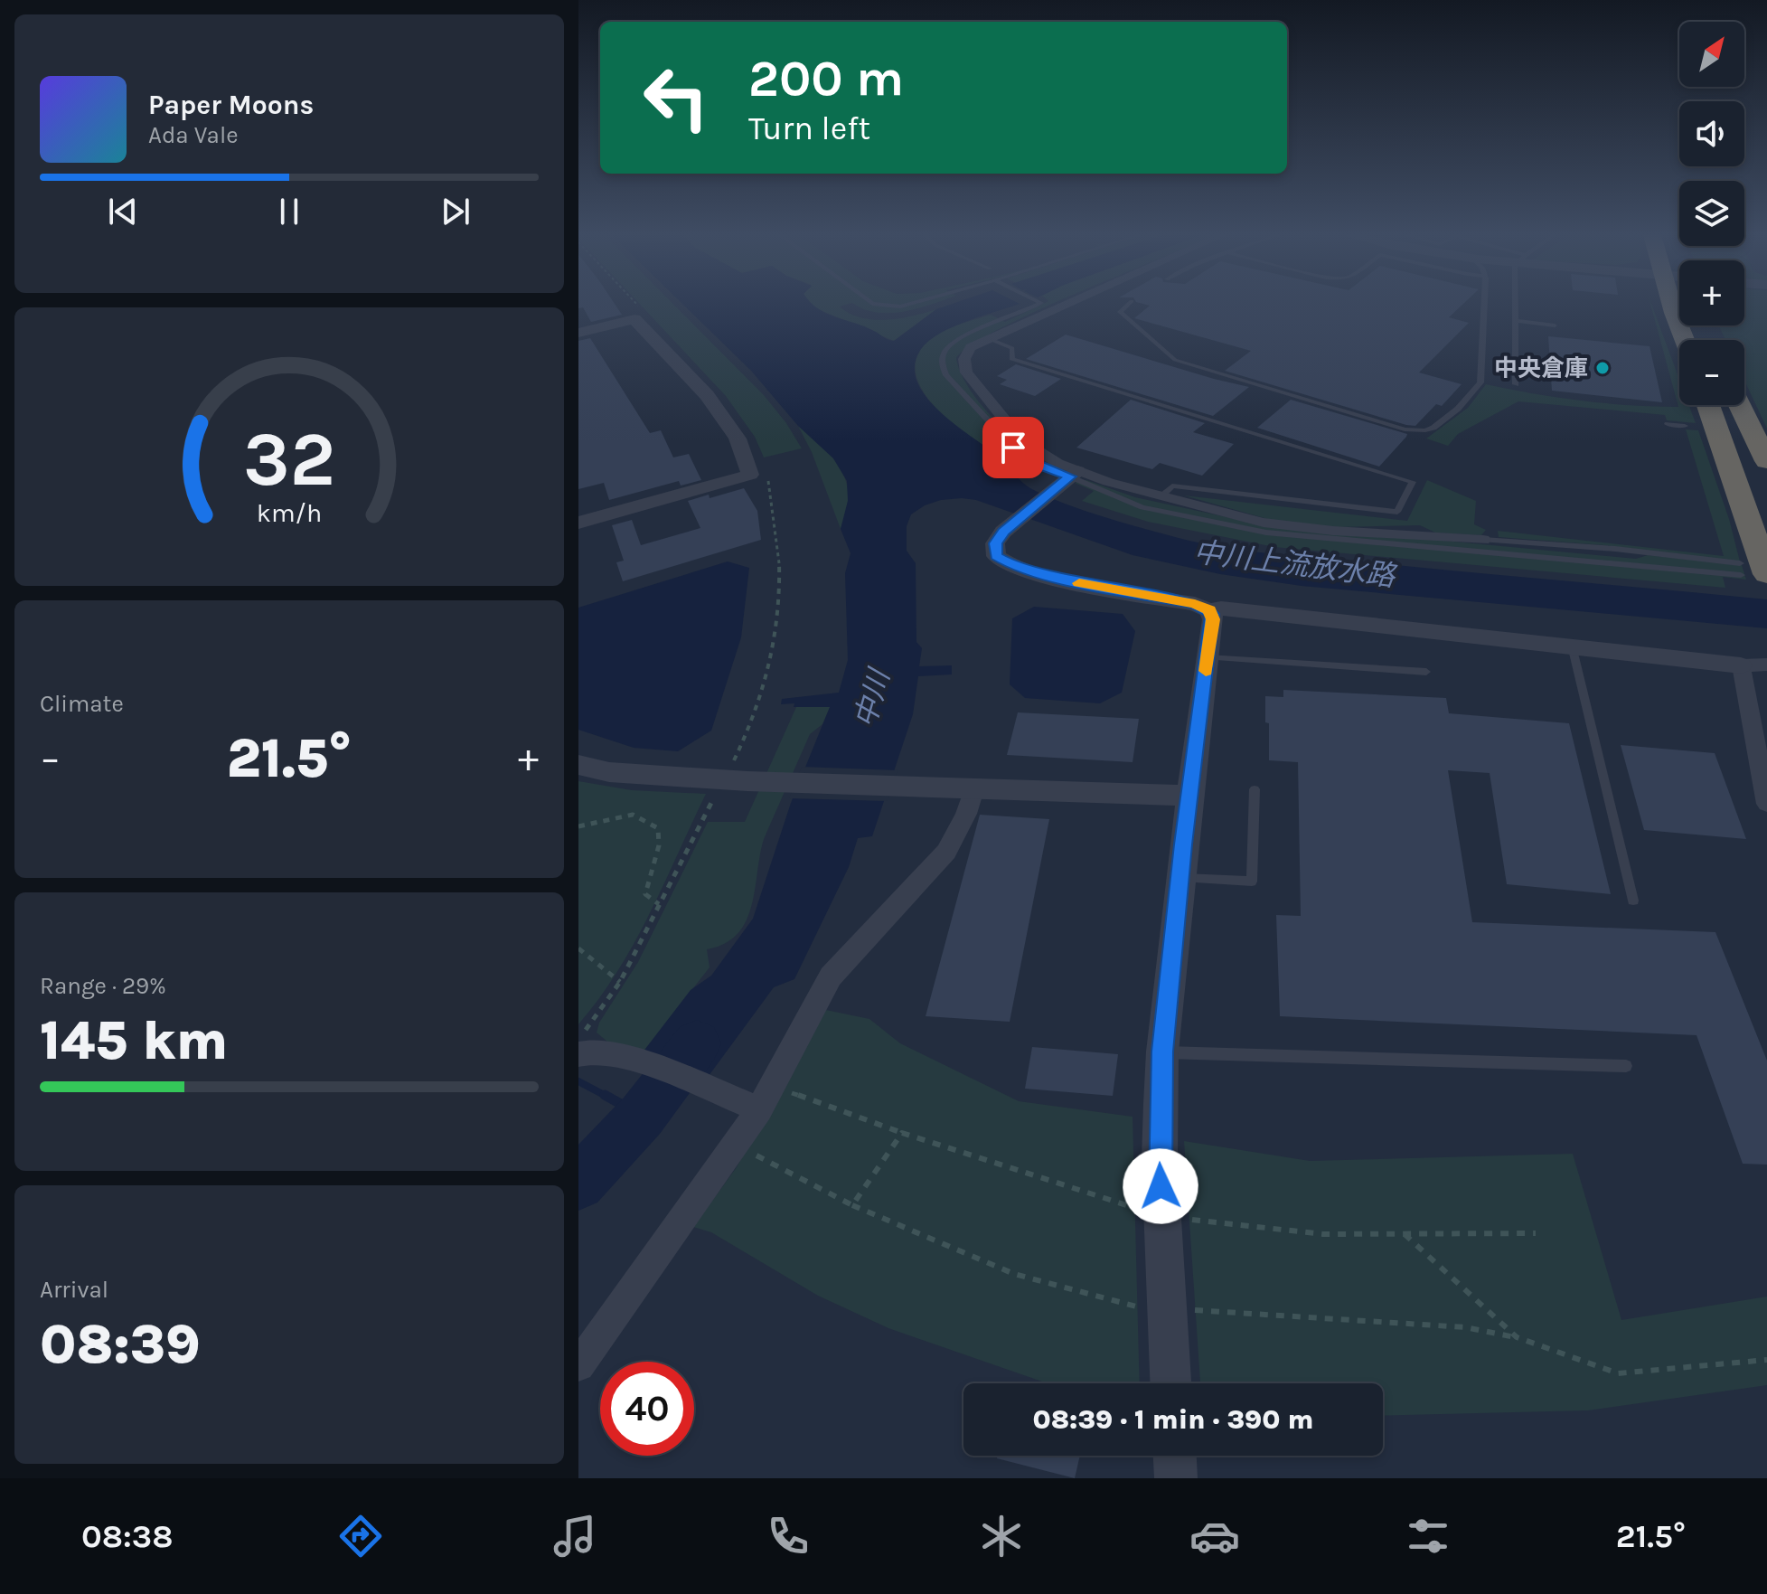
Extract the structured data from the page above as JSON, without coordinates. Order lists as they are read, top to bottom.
{
  "water": ["中川上流放水路", "中川"],
  "places": ["中央倉庫"],
  "north": "top right",
  "page": {
    "map_buttons": ["+", "−"],
    "turn": ["200 m", "Turn left"],
    "song": ["Paper Moons", "Ada Vale"],
    "tile": [
      "Climate",
      ["Range · 29%", "145 km"],
      ["Arrival", "08:39"]
    ],
    "heat": ["−", "21.5°", "+"],
    "limit": "40",
    "trip": "08:39 · 1 min · 390 m",
    "tabs": ["08:38", "21.5°"],
    "gauge": ["32", "km/h"]
  }
}
